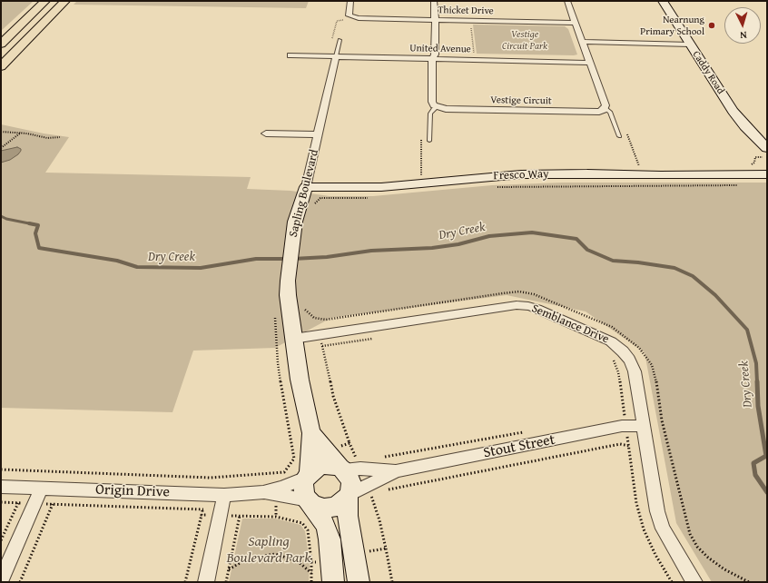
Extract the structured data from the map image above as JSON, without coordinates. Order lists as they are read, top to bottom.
{
  "streets": {
    "street": [
      "Thicket Drive",
      "United Avenue",
      "Caddy Road",
      "Vestige Circuit",
      "Fresco Way",
      "Sapling Boulevard",
      "Semblance Drive",
      "Stout Street",
      "Origin Drive"
    ]
  },
  "crossings": [
    ["United Avenue", "Sapling Boulevard"],
    ["Fresco Way", "Sapling Boulevard"],
    ["Sapling Boulevard", "Semblance Drive"],
    ["Sapling Boulevard", "Stout Street"],
    ["Sapling Boulevard", "Origin Drive"],
    ["Semblance Drive", "Stout Street"],
    ["Stout Street", "Origin Drive"]
  ],
  "water": ["Dry Creek"],
  "parks": ["Vestige Circuit Park", "Sapling Boulevard Park"],
  "places": ["Nearnung Primary School"],
  "north": "bottom"
}
